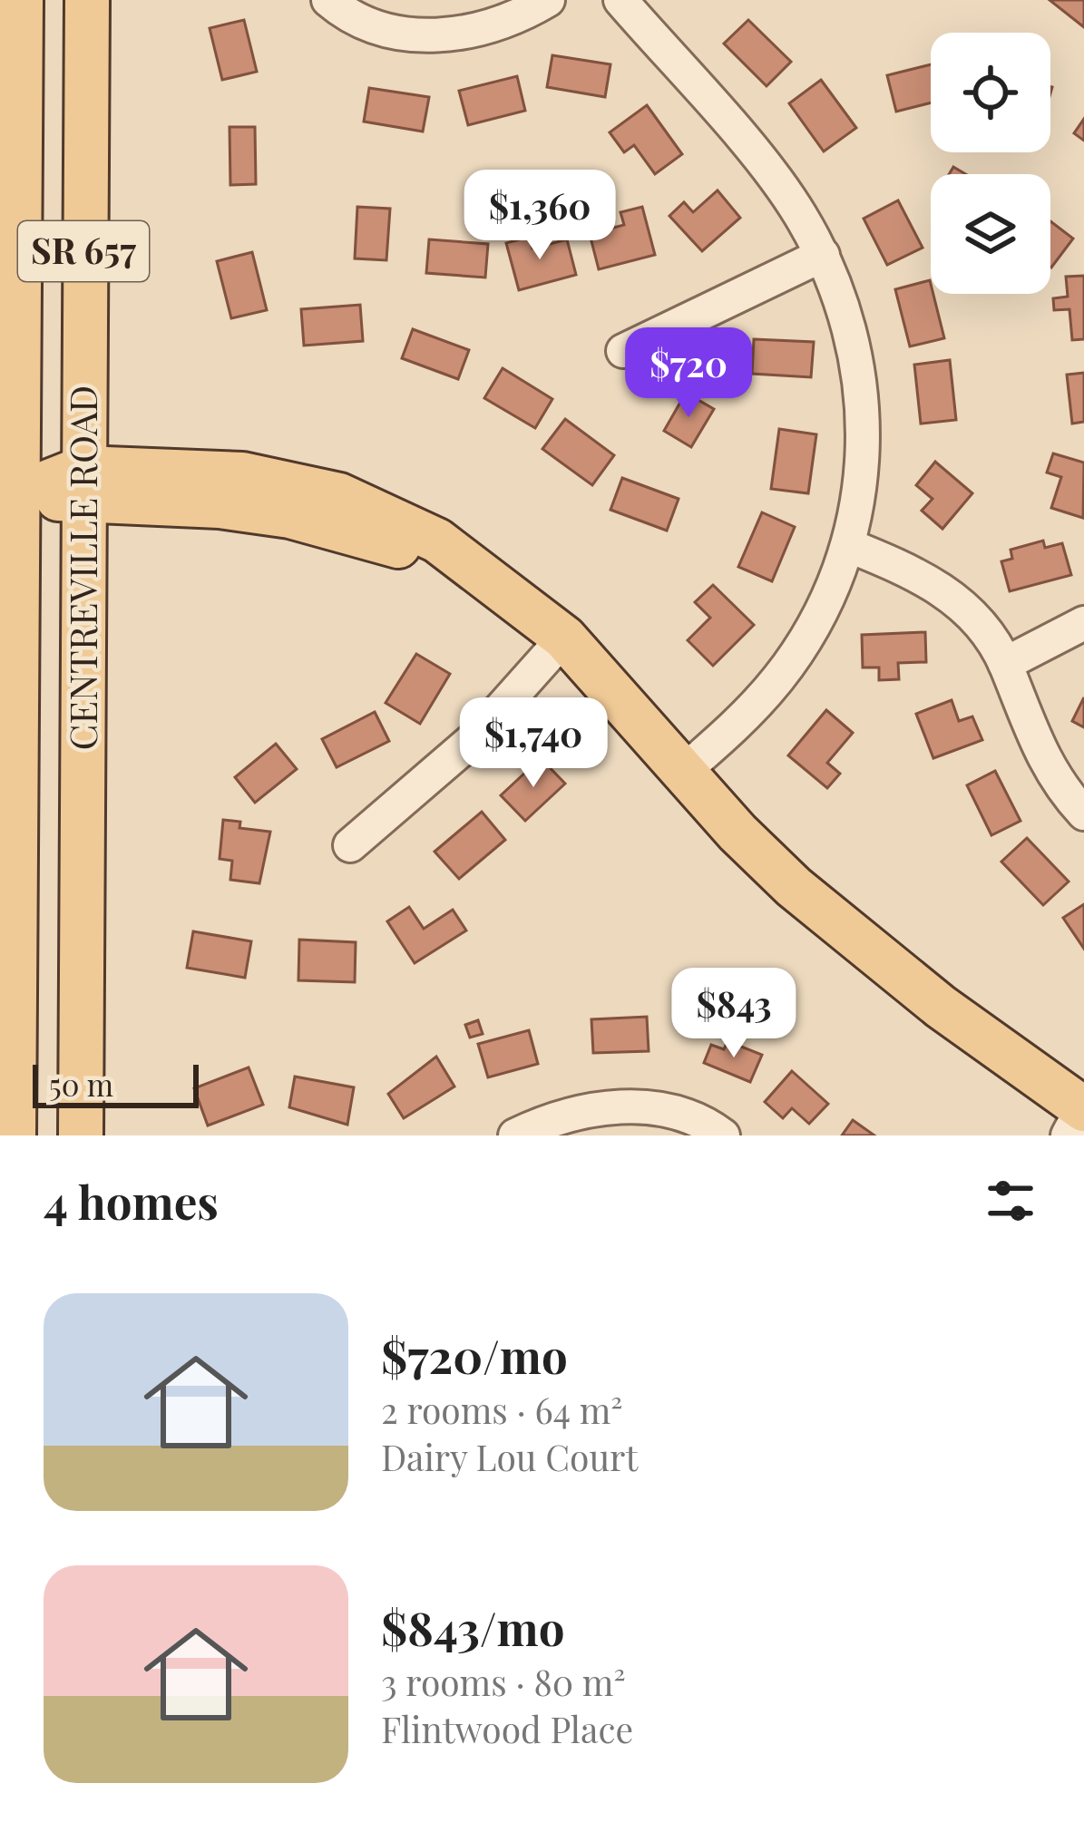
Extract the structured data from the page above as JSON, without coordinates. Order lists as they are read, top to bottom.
{
  "streets": {
    "main road": ["SR 657", "CENTREVILLE ROAD"]
  },
  "scale_bar": "50 m",
  "page": {
    "price": [
      "$1,360",
      "$720",
      "$1,740",
      "$843"
    ],
    "scale": "50 m",
    "heading": "4 homes",
    "list": [
      {
        "name": "$720/mo",
        "note": "2 rooms · 64 m² · Dairy Lou Court"
      },
      {
        "name": "$843/mo",
        "note": "3 rooms · 80 m² · Flintwood Place"
      }
    ]
  }
}
